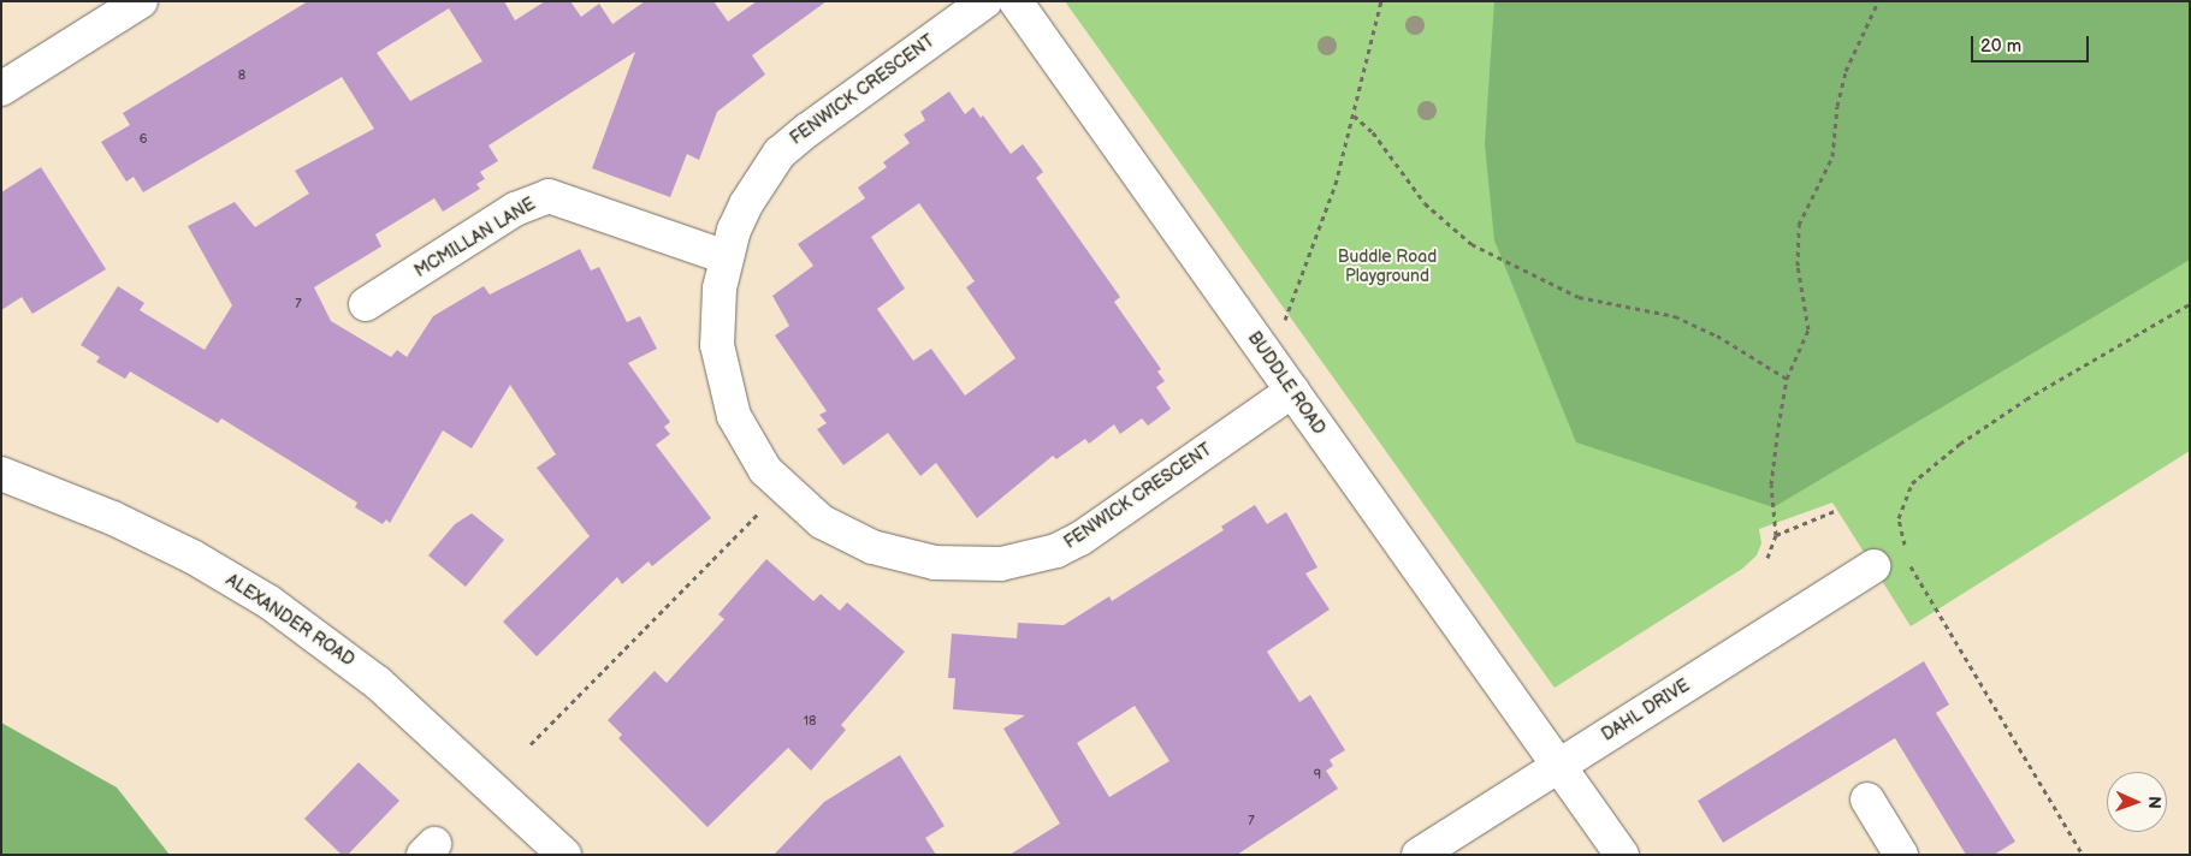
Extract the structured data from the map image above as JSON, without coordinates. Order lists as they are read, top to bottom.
{
  "streets": {
    "street": [
      "FENWICK CRESCENT",
      "MCMILLAN LANE",
      "BUDDLE ROAD",
      "ALEXANDER ROAD",
      "DAHL DRIVE"
    ]
  },
  "crossings": [
    ["FENWICK CRESCENT", "MCMILLAN LANE"],
    ["FENWICK CRESCENT", "BUDDLE ROAD"],
    ["BUDDLE ROAD", "DAHL DRIVE"]
  ],
  "parks": ["Buddle Road Playground"],
  "house_numbers": [
    "8",
    "6",
    "7",
    "18",
    "9",
    "7"
  ],
  "scale_bar": "20 m",
  "north": "right"
}
